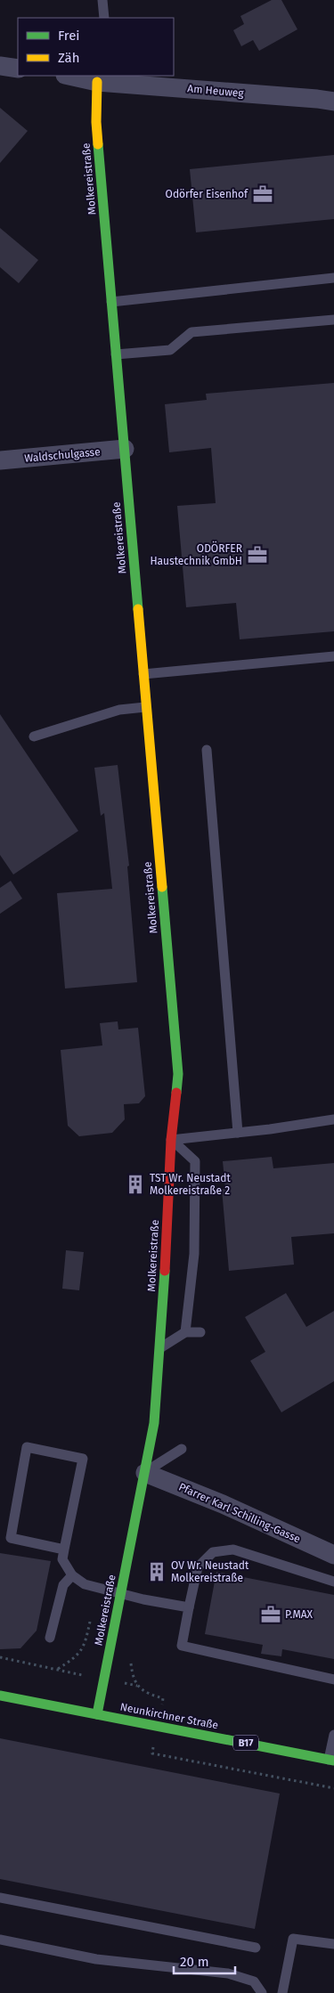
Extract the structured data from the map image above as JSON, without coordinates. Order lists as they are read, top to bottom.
{
  "streets": {
    "street": [
      "Am Heuweg",
      "Molkereistraße",
      "Waldschulgasse",
      "Pfarrer Karl Schilling-Gasse",
      "Neunkirchner Straße",
      "B17"
    ]
  },
  "crossings": [
    ["Am Heuweg", "Molkereistraße"],
    ["Molkereistraße", "Waldschulgasse"],
    ["Molkereistraße", "Pfarrer Karl Schilling-Gasse"],
    ["Molkereistraße", "Neunkirchner Straße"]
  ],
  "places": {
    "office": ["Odörfer Eisenhof", "ODÖRFER Haustechnik GmbH", "P.MAX"],
    "building": ["TST Wr. Neustadt Molkereistraße 2", "OV Wr. Neustadt Molkereistraße"]
  },
  "legend": ["Frei", "Zäh"],
  "scale_bar": "20 m"
}
